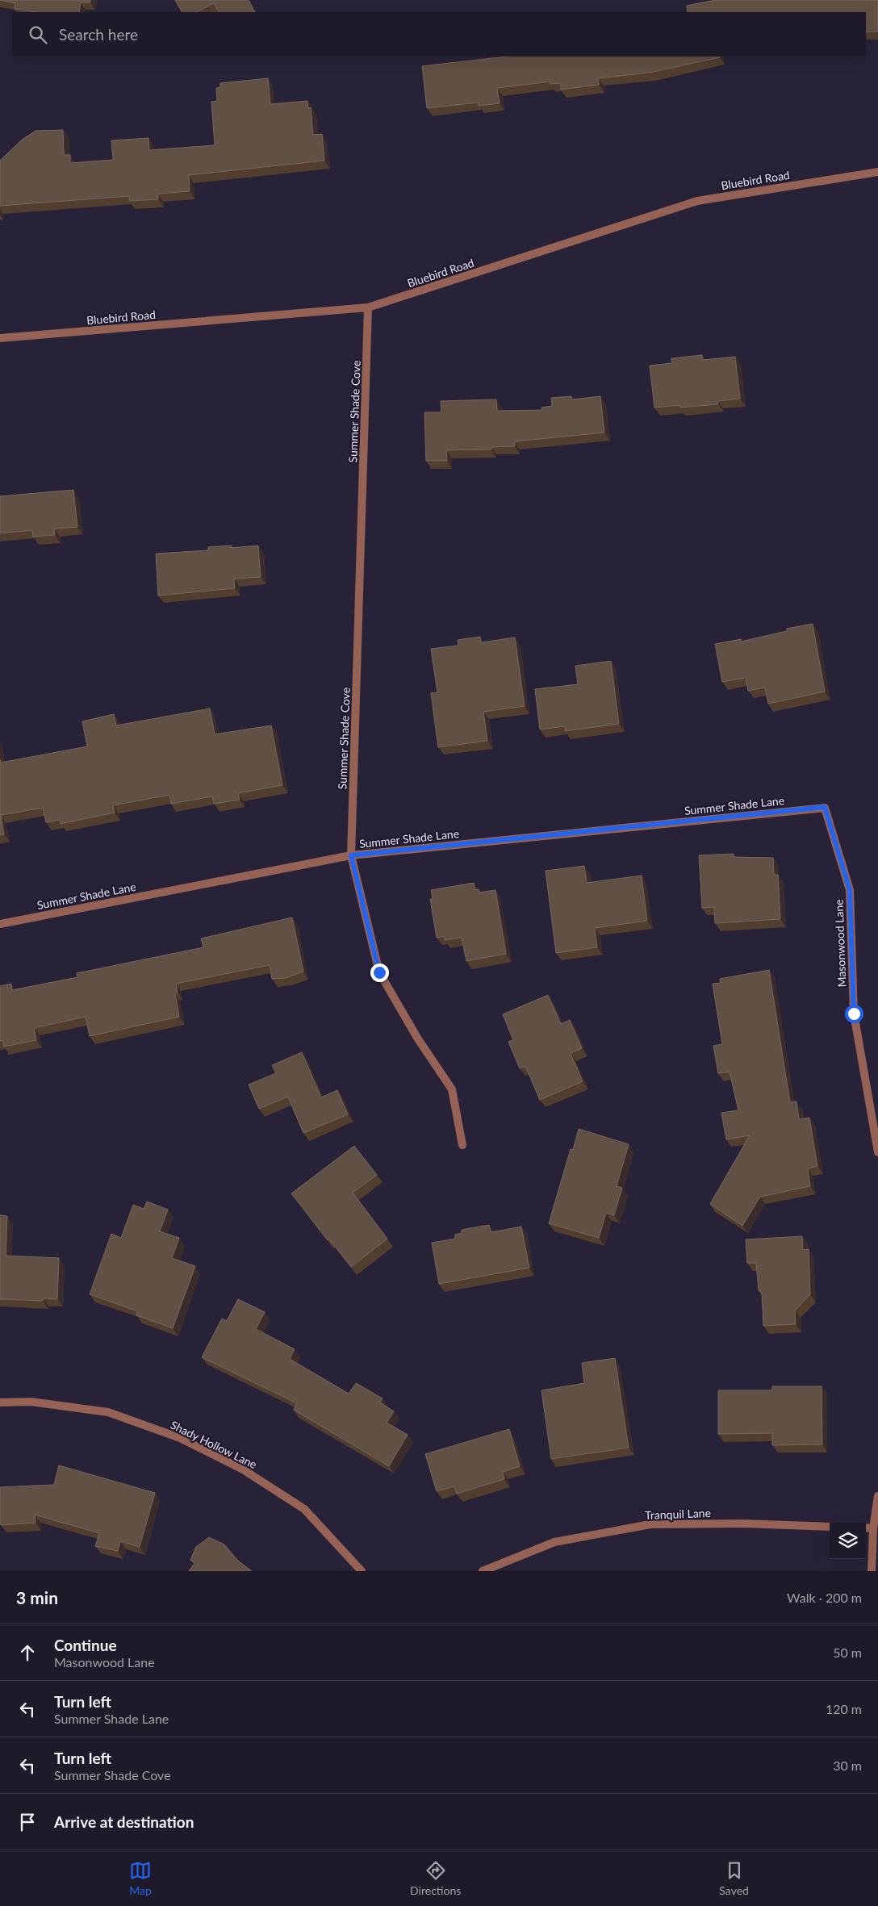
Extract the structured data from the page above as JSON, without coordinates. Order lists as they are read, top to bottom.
{
  "streets": {
    "street": [
      "Bluebird Road",
      "Summer Shade Cove",
      "Summer Shade Lane",
      "Masonwood Lane",
      "Shady Hollow Lane",
      "Tranquil Lane"
    ]
  },
  "crossings": [
    ["Bluebird Road", "Summer Shade Cove"],
    ["Summer Shade Cove", "Summer Shade Lane"],
    ["Summer Shade Lane", "Masonwood Lane"]
  ],
  "page": {
    "search": "Search here",
    "heading": ["3 min", "Walk · 200 m"],
    "list": [
      ["Continue", "Masonwood Lane", "50 m"],
      ["Turn left", "Summer Shade Lane", "120 m"],
      ["Turn left", "Summer Shade Cove", "30 m"],
      "Arrive at destination"
    ],
    "nav": ["Map", "Directions", "Saved"]
  }
}
